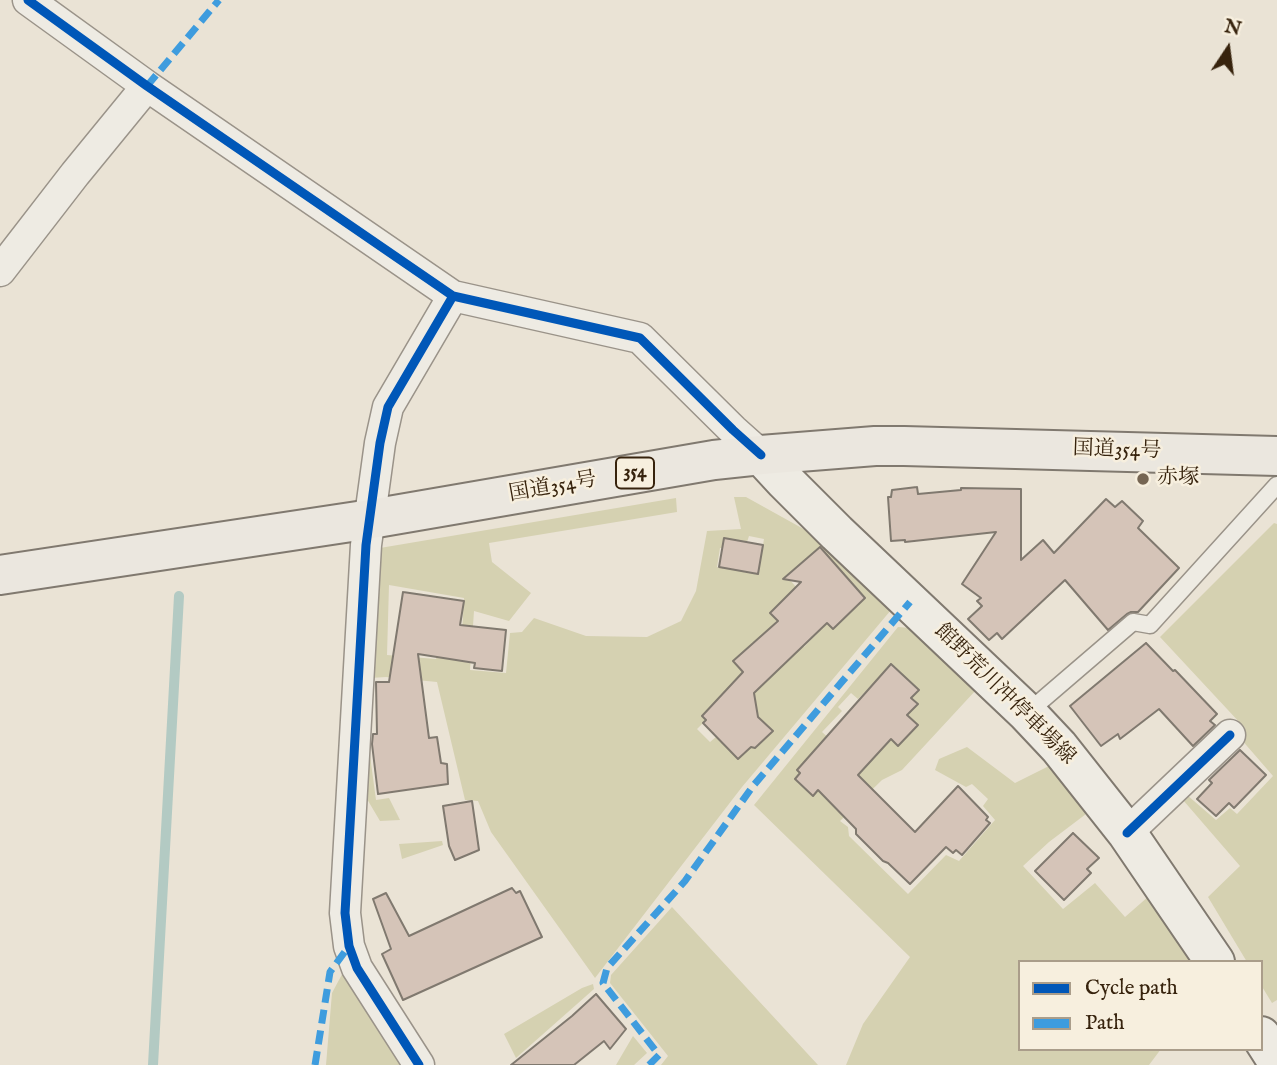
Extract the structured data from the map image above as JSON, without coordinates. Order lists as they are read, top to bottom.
{
  "streets": {
    "highway": ["国道354号", "354"],
    "main road": ["館野荒川沖停車場線"]
  },
  "crossings": [
    ["国道354号", "館野荒川沖停車場線"]
  ],
  "places": ["赤塚"],
  "legend": ["Cycle path", "Path"],
  "north": "top"
}
